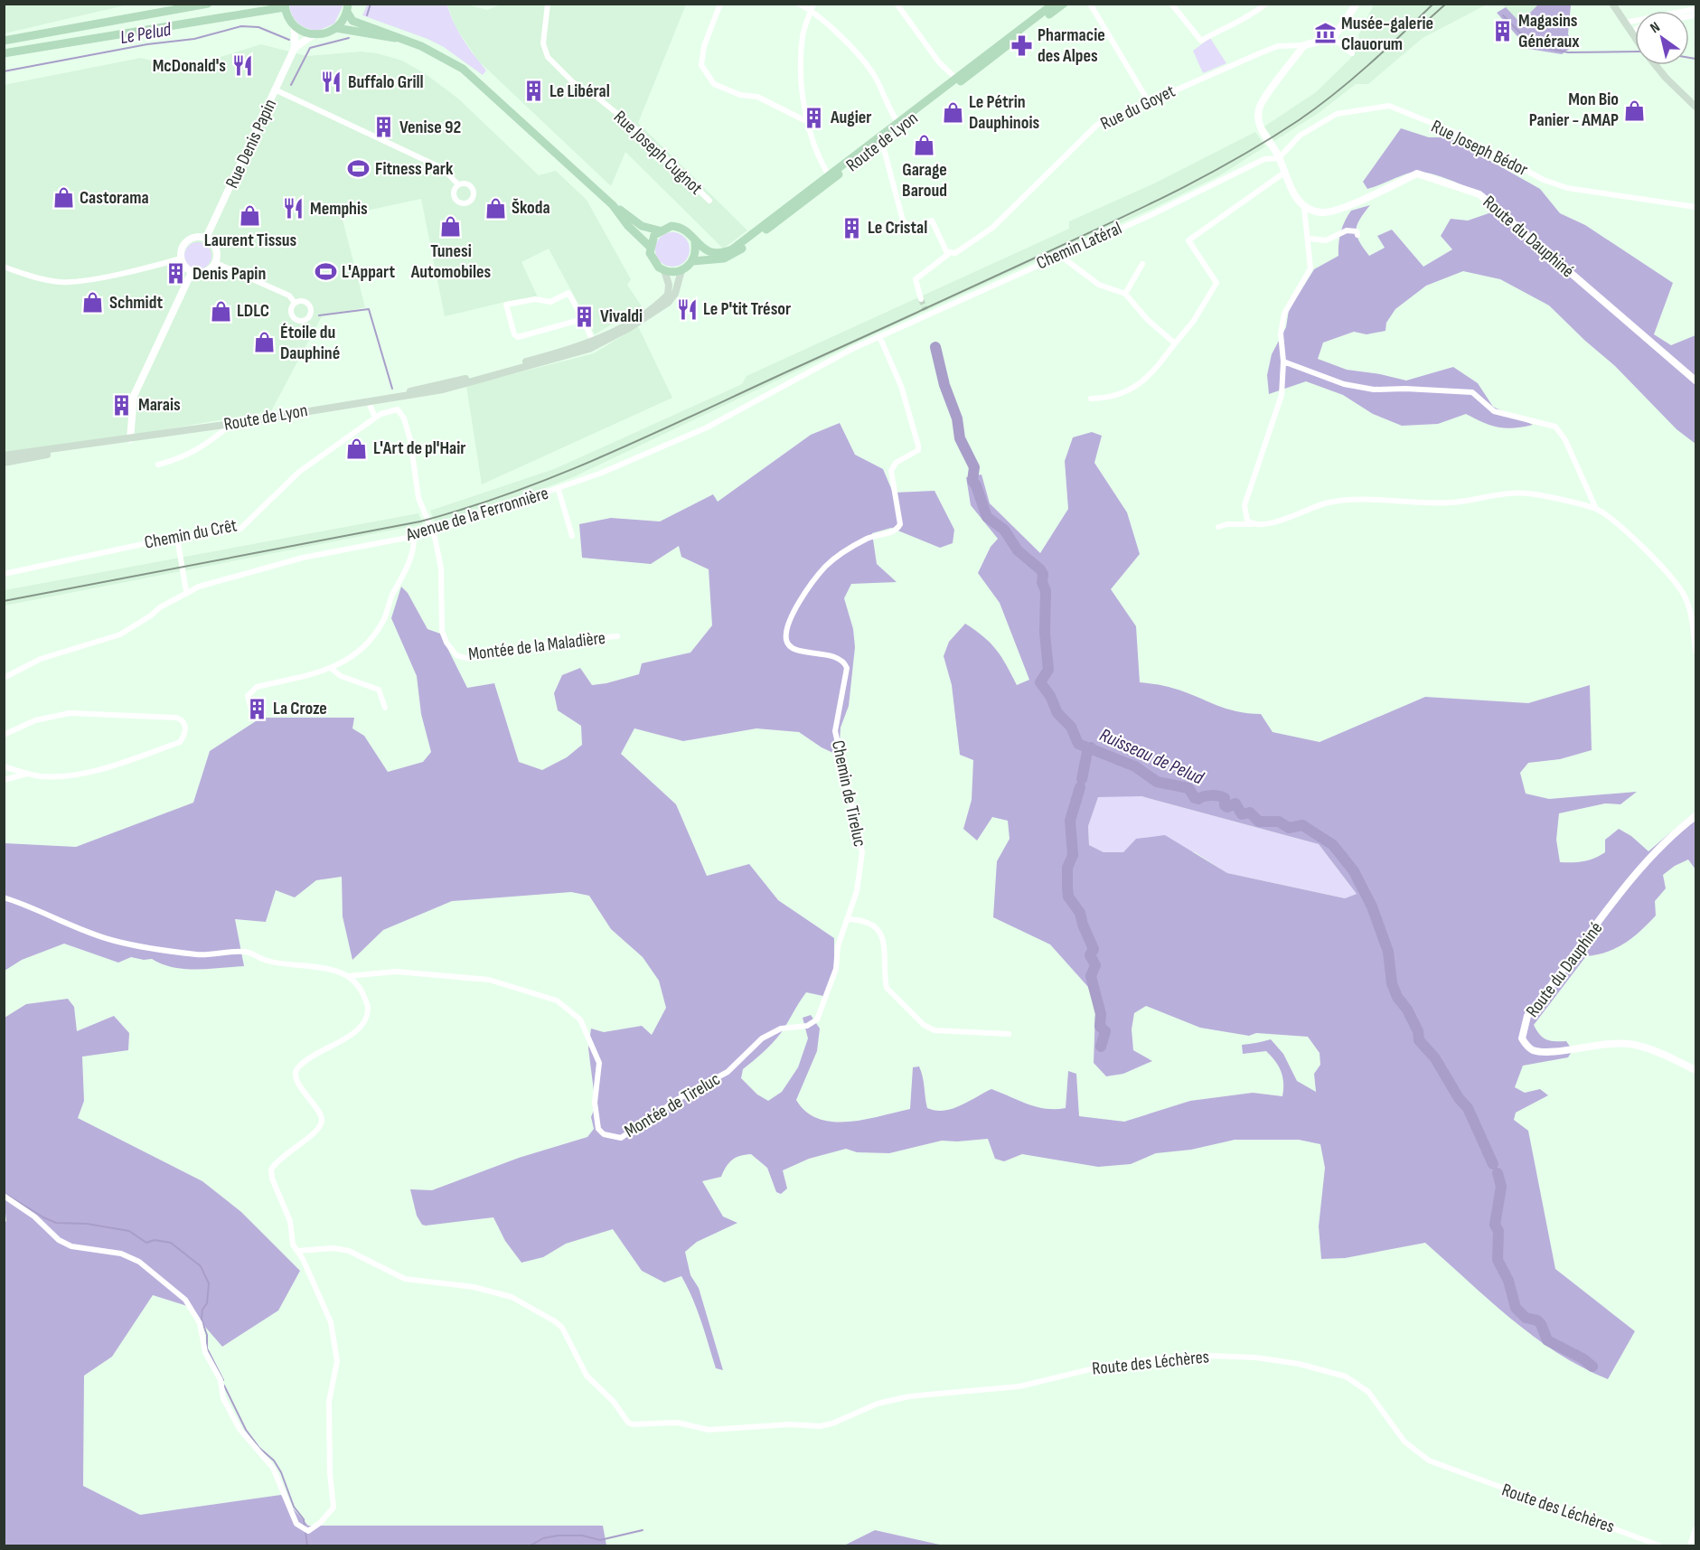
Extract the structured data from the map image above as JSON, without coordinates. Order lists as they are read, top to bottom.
{
  "streets": {
    "main road": ["Route de Lyon"],
    "street": [
      "Rue du Goyet",
      "Rue Denis Papin",
      "Rue Joseph Bédor",
      "Rue Joseph Cugnot",
      "Route du Dauphiné",
      "Chemin Latéral",
      "Avenue de la Ferronnière",
      "Chemin du Crêt",
      "Montée de la Maladière",
      "Chemin de Tireluc",
      "Montée de Tireluc",
      "Route des Léchères"
    ]
  },
  "crossings": [
    ["Rue Joseph Bédor", "Chemin Latéral"],
    ["Chemin Latéral", "Avenue de la Ferronnière"],
    ["Chemin Latéral", "Chemin de Tireluc"],
    ["Avenue de la Ferronnière", "Montée de la Maladière"],
    ["Avenue de la Ferronnière", "Chemin de Tireluc"],
    ["Chemin de Tireluc", "Montée de Tireluc"]
  ],
  "water": ["Le Pelud", "Ruisseau de Pelud"],
  "places": {
    "building": [
      "Magasins Généraux",
      "Le Libéral",
      "Augier",
      "Venise 92",
      "Le Cristal",
      "Denis Papin",
      "Vivaldi",
      "Marais",
      "La Croze"
    ],
    "museum": ["Musée-galerie Clauorum"],
    "pharmacy": ["Pharmacie des Alpes"],
    "restaurant": [
      "McDonald's",
      "Buffalo Grill",
      "Memphis",
      "Le P'tit Trésor"
    ],
    "shop": [
      "Mon Bio Panier - AMAP",
      "Le Pétrin Dauphinois",
      "Garage Baroud",
      "Castorama",
      "Škoda",
      "Laurent Tissus",
      "Tunesi Automobiles",
      "Schmidt",
      "LDLC",
      "Étoile du Dauphiné",
      "L'Art de pl'Hair"
    ],
    "sports": ["Fitness Park", "L'Appart"]
  },
  "north": "top left"
}
